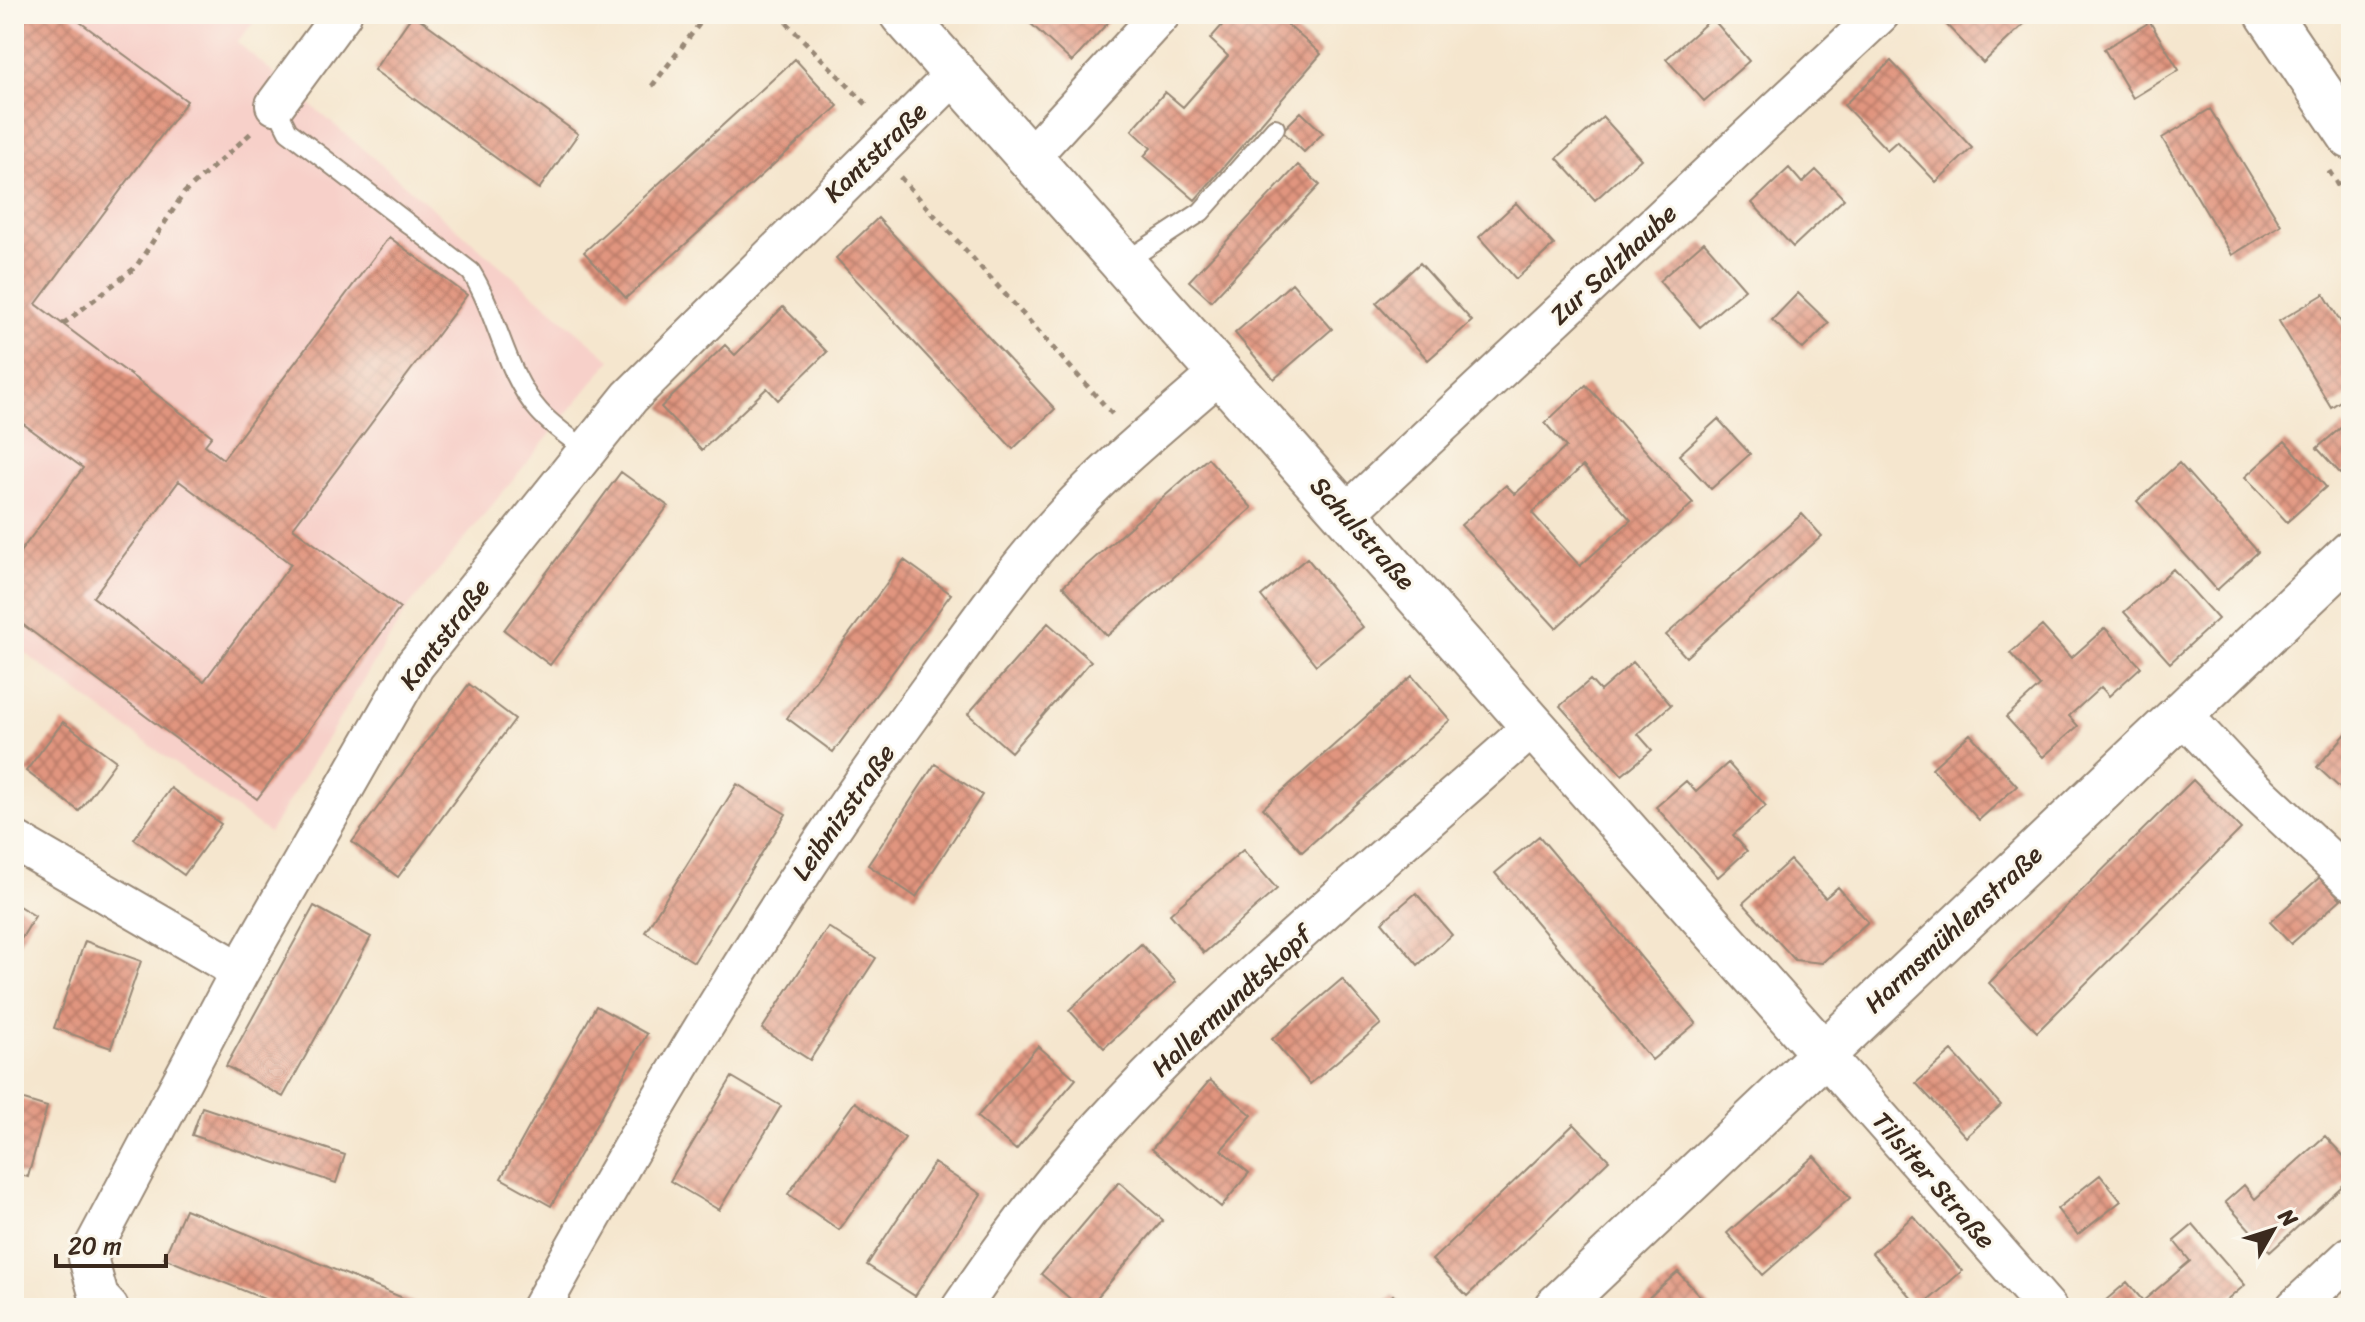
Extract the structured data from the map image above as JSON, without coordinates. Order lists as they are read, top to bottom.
{
  "streets": {
    "street": [
      "Kantstraße",
      "Zur Salzhaube",
      "Schulstraße",
      "Leibnizstraße",
      "Harmsmühlenstraße",
      "Hallermundtskopf",
      "Tilsiter Straße"
    ]
  },
  "crossings": [
    ["Kantstraße", "Schulstraße"],
    ["Zur Salzhaube", "Schulstraße"],
    ["Schulstraße", "Leibnizstraße"],
    ["Schulstraße", "Harmsmühlenstraße"],
    ["Schulstraße", "Hallermundtskopf"],
    ["Schulstraße", "Tilsiter Straße"],
    ["Harmsmühlenstraße", "Tilsiter Straße"]
  ],
  "scale_bar": "20 m",
  "north": "top right"
}
